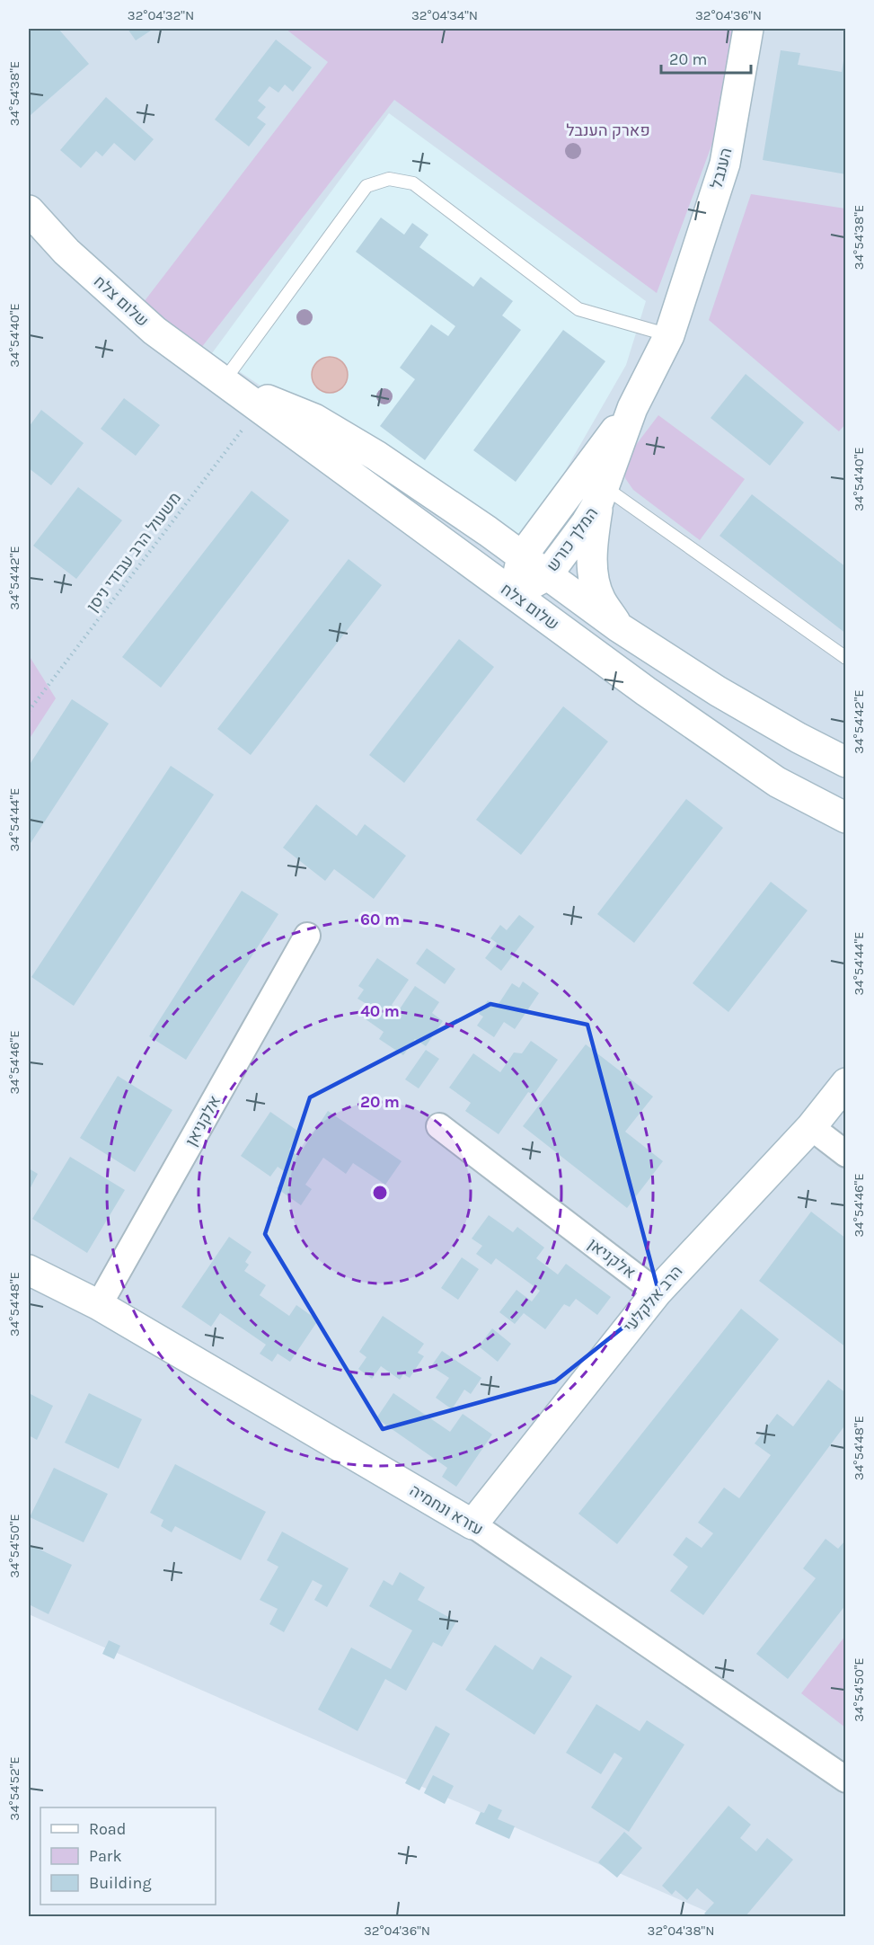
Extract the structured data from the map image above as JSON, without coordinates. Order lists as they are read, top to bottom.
{
  "streets": {
    "street": [
      "הענבל",
      "שלום צלח",
      "המלך כורש",
      "אלקניאן",
      "הרב אלקלעי",
      "עזרא ונחמיה"
    ],
    "path": ["משעול הרב עבודי ניסן"]
  },
  "crossings": [
    ["הענבל", "המלך כורש"],
    ["שלום צלח", "המלך כורש"],
    ["שלום צלח", "משעול הרב עבודי ניסן"],
    ["אלקניאן", "הרב אלקלעי"],
    ["אלקניאן", "עזרא ונחמיה"],
    ["הרב אלקלעי", "עזרא ונחמיה"]
  ],
  "parks": ["פארק הענבל"],
  "legend": ["Road", "Park", "Building"],
  "scale_bar": "20 m",
  "coordinates": [
    "32°04'32\"N",
    "32°04'34\"N",
    "32°04'36\"N",
    "34°54'38\"E",
    "34°54'40\"E",
    "34°54'42\"E",
    "34°54'44\"E",
    "34°54'46\"E",
    "34°54'48\"E",
    "34°54'50\"E",
    "34°54'52\"E",
    "32°04'38\"N"
  ],
  "rings": ["60 m", "40 m", "20 m"]
}
